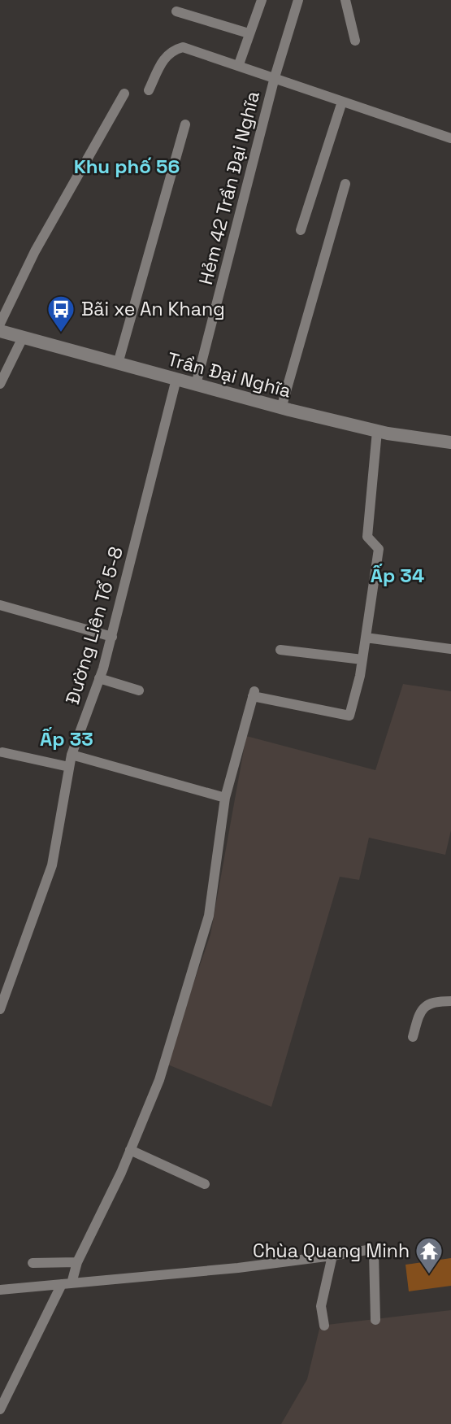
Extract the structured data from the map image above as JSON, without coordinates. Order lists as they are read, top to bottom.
{
  "streets": {
    "main road": ["Trần Đại Nghĩa"],
    "street": ["Hẻm 42 Trần Đại Nghĩa", "Đường Liên Tổ 5-8"]
  },
  "crossings": [
    ["Hẻm 42 Trần Đại Nghĩa", "Trần Đại Nghĩa"],
    ["Trần Đại Nghĩa", "Đường Liên Tổ 5-8"]
  ],
  "districts": ["Khu phố 56", "Ấp 34", "Ấp 33"],
  "places": {
    "bus stop": ["Bãi xe An Khang"],
    "temple": ["Chùa Quang Minh"]
  }
}
